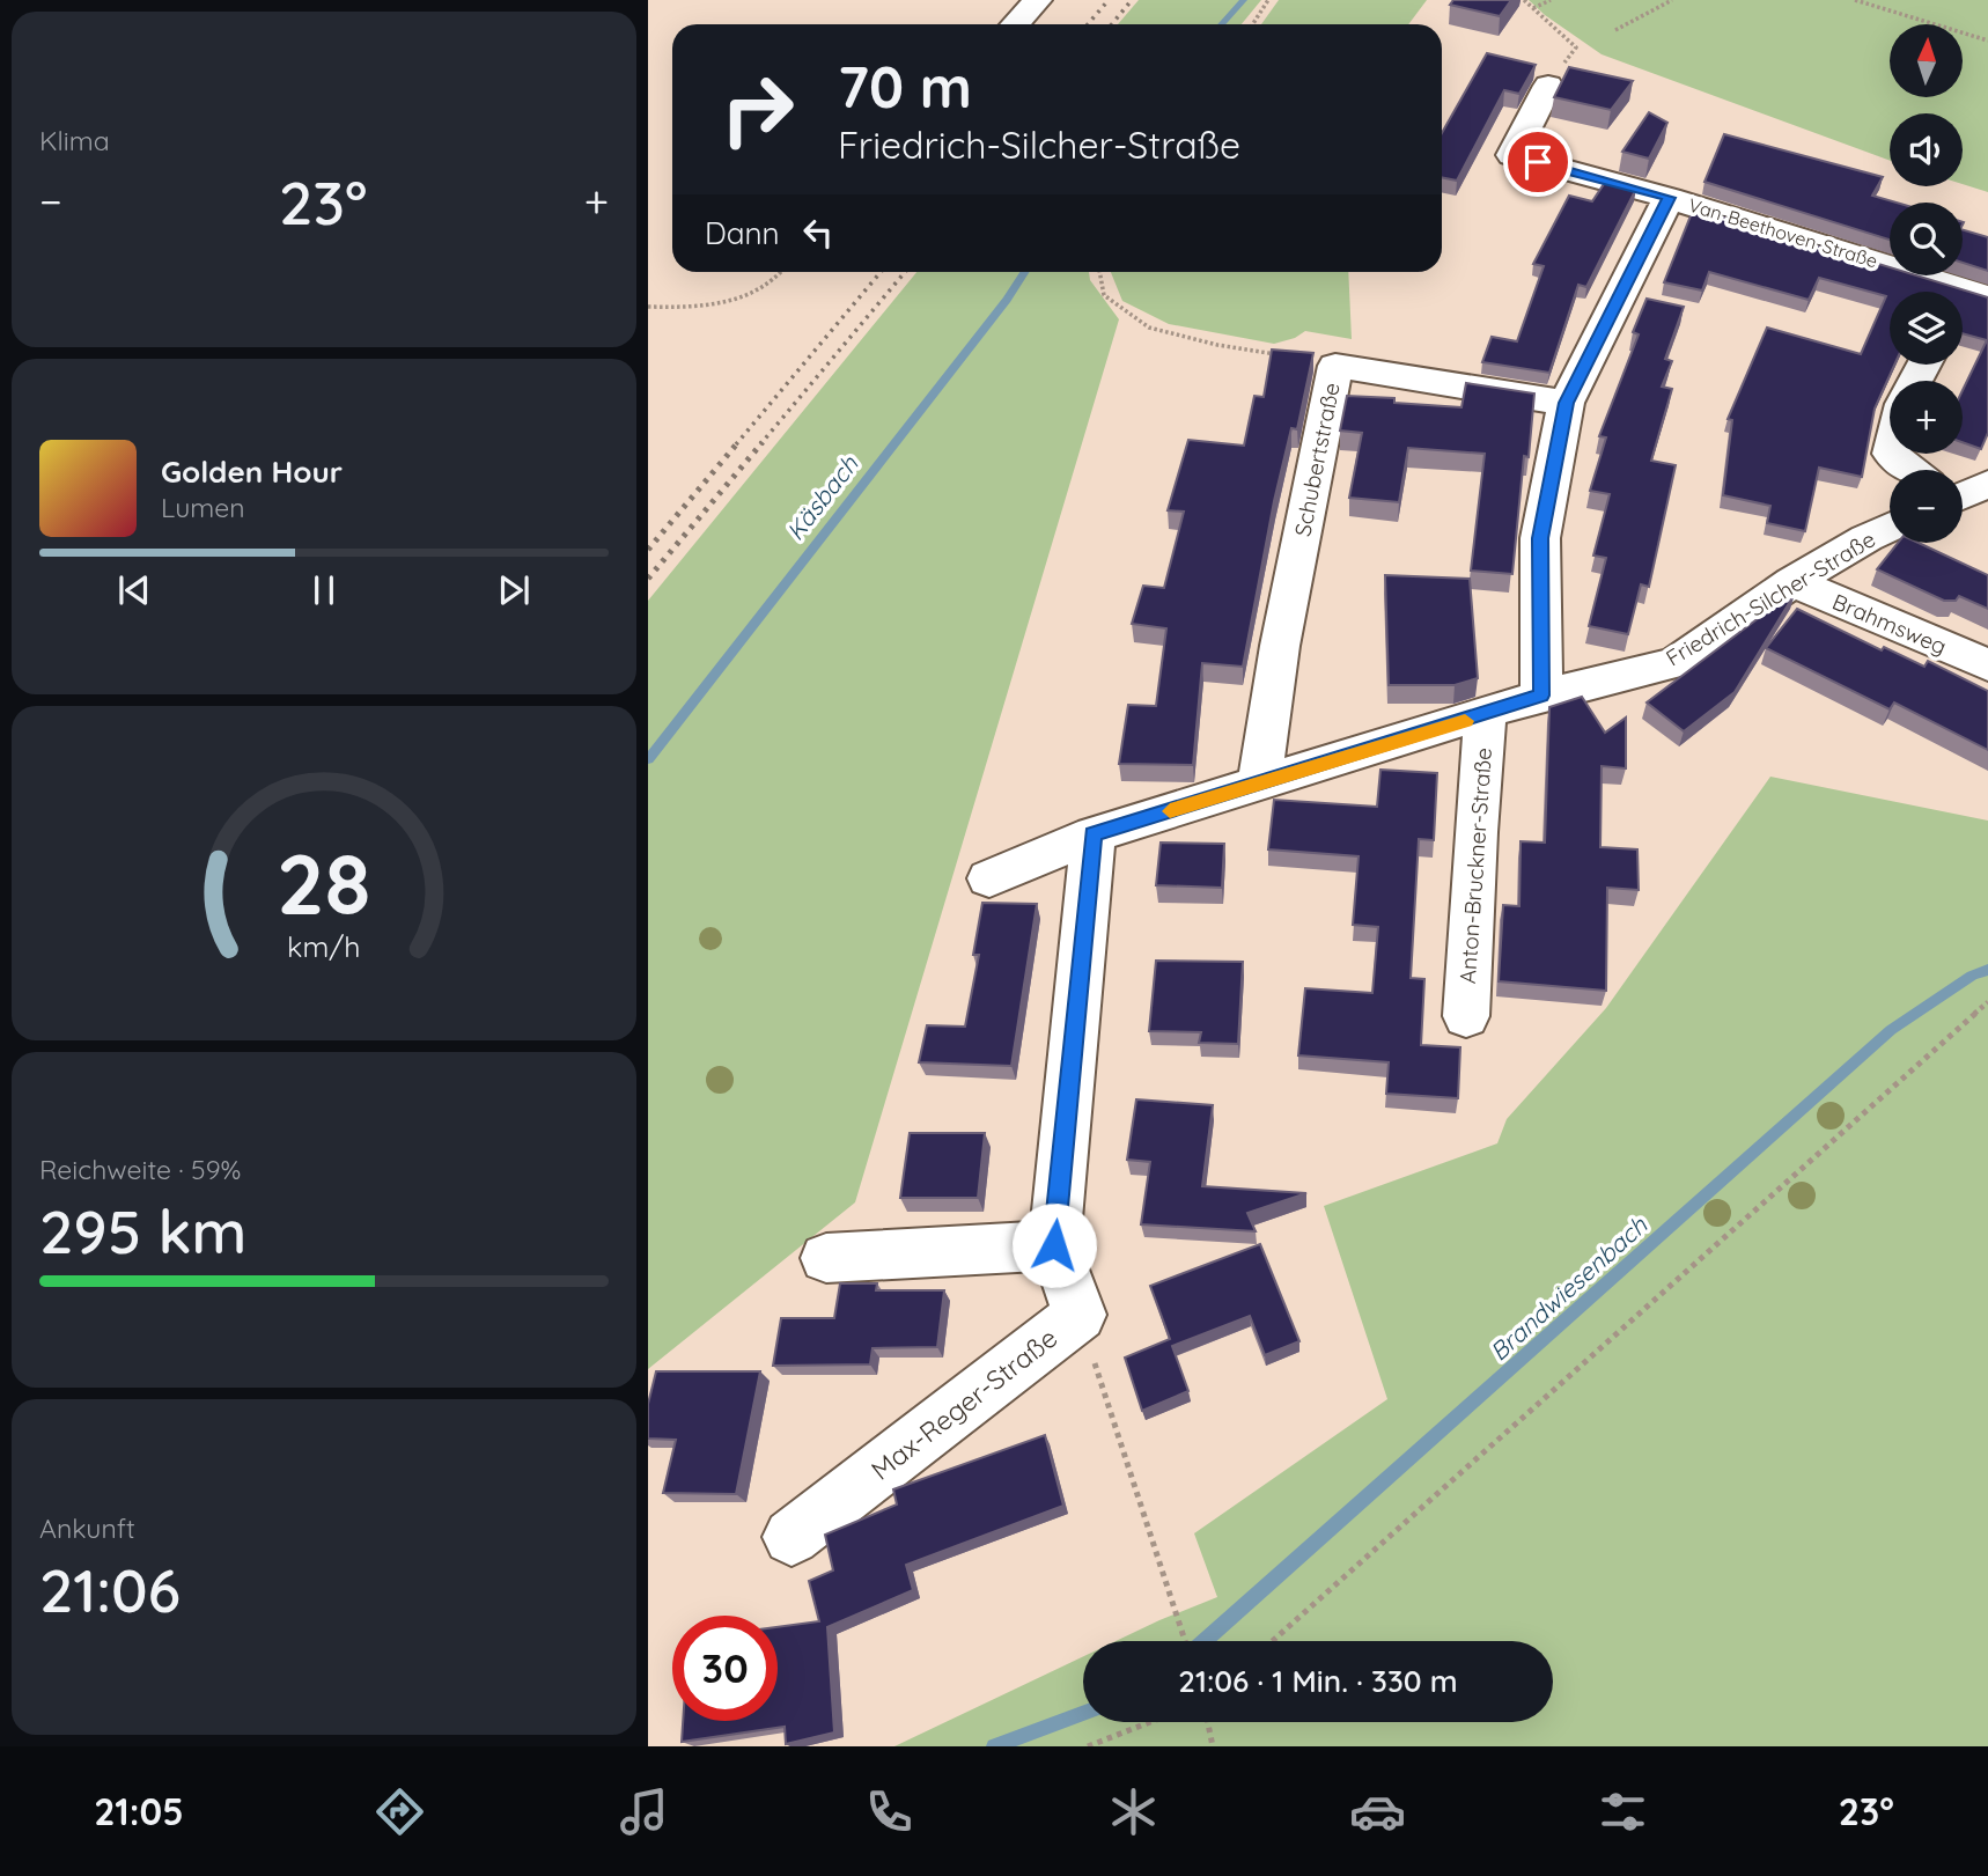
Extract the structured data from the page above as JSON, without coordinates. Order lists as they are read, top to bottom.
{
  "streets": {
    "street": [
      "Van-Beethoven-Straße",
      "Schubertstraße",
      "Friedrich-Silcher-Straße",
      "Brahmsweg",
      "Anton-Bruckner-Straße",
      "Max-Reger-Straße"
    ]
  },
  "crossings": [
    ["Schubertstraße", "Friedrich-Silcher-Straße"],
    ["Friedrich-Silcher-Straße", "Brahmsweg"],
    ["Friedrich-Silcher-Straße", "Anton-Bruckner-Straße"],
    ["Friedrich-Silcher-Straße", "Max-Reger-Straße"]
  ],
  "water": ["Käsbach", "Brandwiesenbach"],
  "north": "top",
  "page": {
    "tile": [
      "Klima",
      ["Reichweite · 59%", "295 km"],
      ["Ankunft", "21:06"]
    ],
    "map_buttons": ["+", "−"],
    "turn": ["70 m", "Friedrich-Silcher-Straße"],
    "heat": ["−", "23°", "+"],
    "then": "Dann",
    "song": ["Golden Hour", "Lumen"],
    "limit": "30",
    "trip": "21:06 · 1 Min. · 330 m",
    "tabs": ["21:05", "23°"],
    "gauge": ["28", "km/h"]
  }
}
